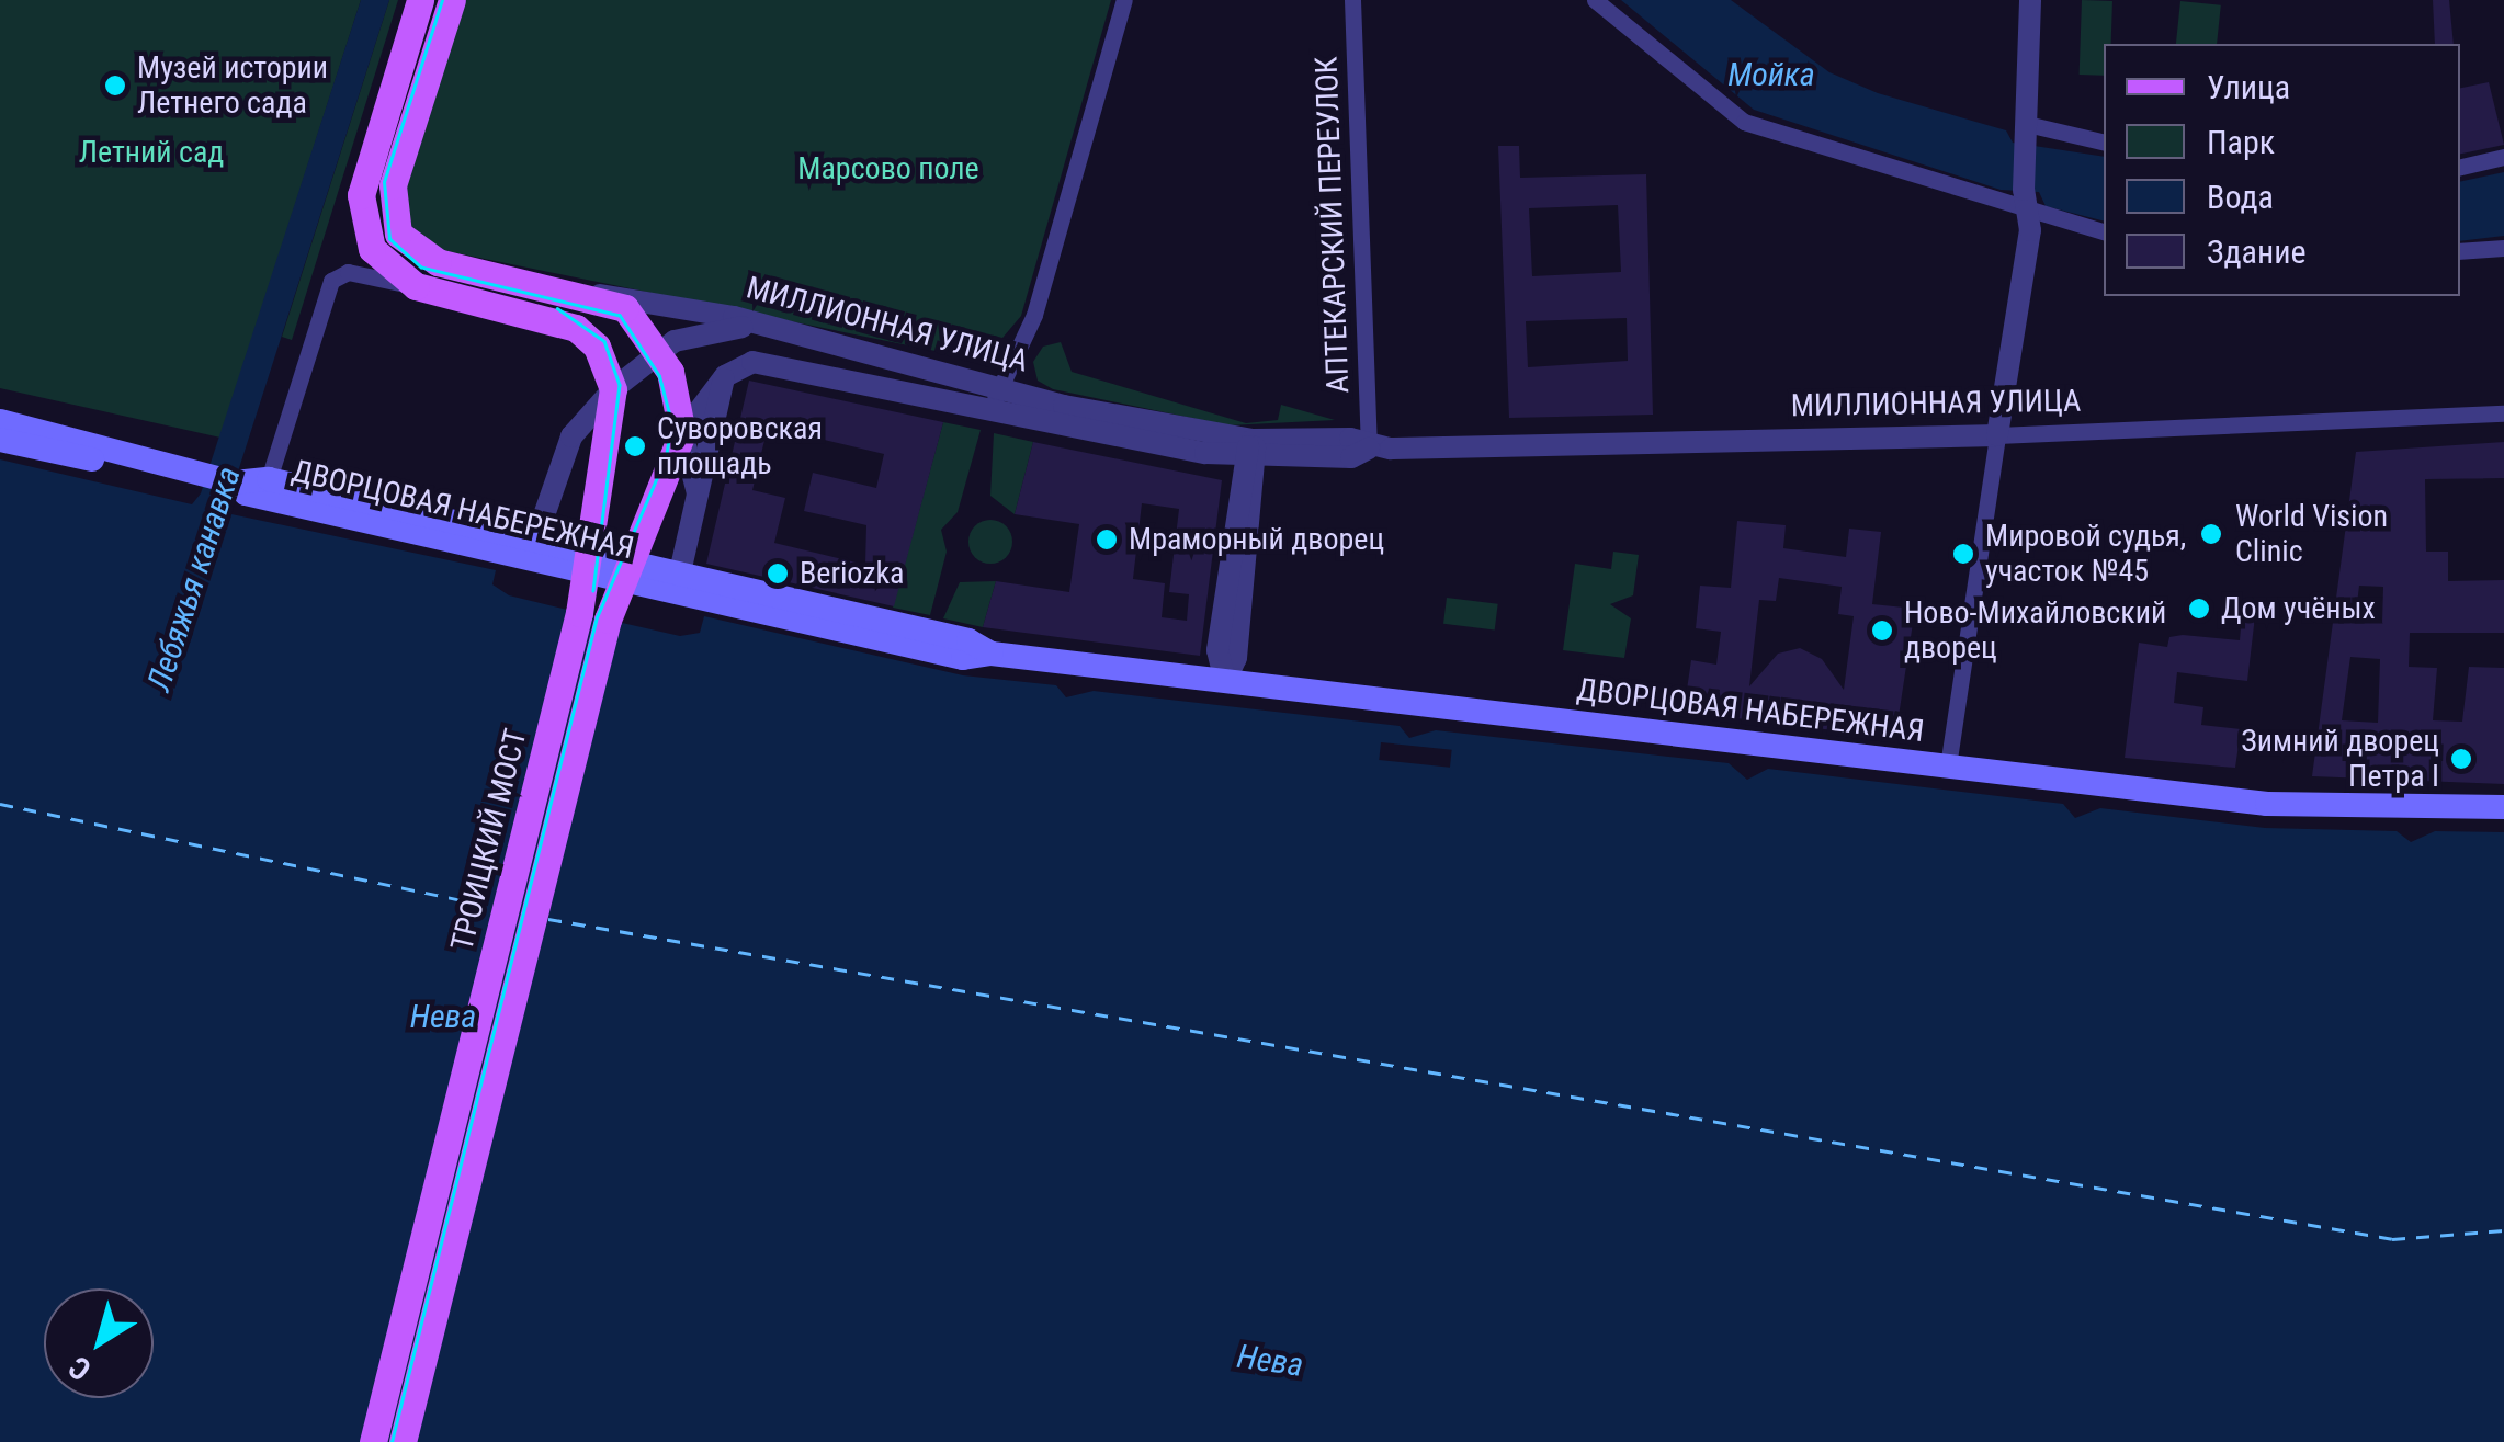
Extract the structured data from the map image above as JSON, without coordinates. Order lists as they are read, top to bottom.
{
  "streets": {
    "main road": ["МИЛЛИОННАЯ УЛИЦА", "ДВОРЦОВАЯ НАБЕРЕЖНАЯ", "ТРОИЦКИЙ МОСТ"],
    "street": ["АПТЕКАРСКИЙ ПЕРЕУЛОК"]
  },
  "crossings": [
    ["АПТЕКАРСКИЙ ПЕРЕУЛОК", "МИЛЛИОННАЯ УЛИЦА"],
    ["ДВОРЦОВАЯ НАБЕРЕЖНАЯ", "ТРОИЦКИЙ МОСТ"]
  ],
  "water": ["Мойка", "Лебяжья канавка", "Нева"],
  "parks": ["Летний сад", "Марсово поле"],
  "places": [
    "Музей истории Летнего сада",
    "Суворовская площадь",
    "World Vision Clinic",
    "Мраморный дворец",
    "Мировой судья, участок №45",
    "Beriozka",
    "Дом учёных",
    "Ново-Михайловский дворец",
    "Зимний дворец Петра I"
  ],
  "legend": [
    "Улица",
    "Парк",
    "Вода",
    "Здание"
  ],
  "north": "bottom left"
}
